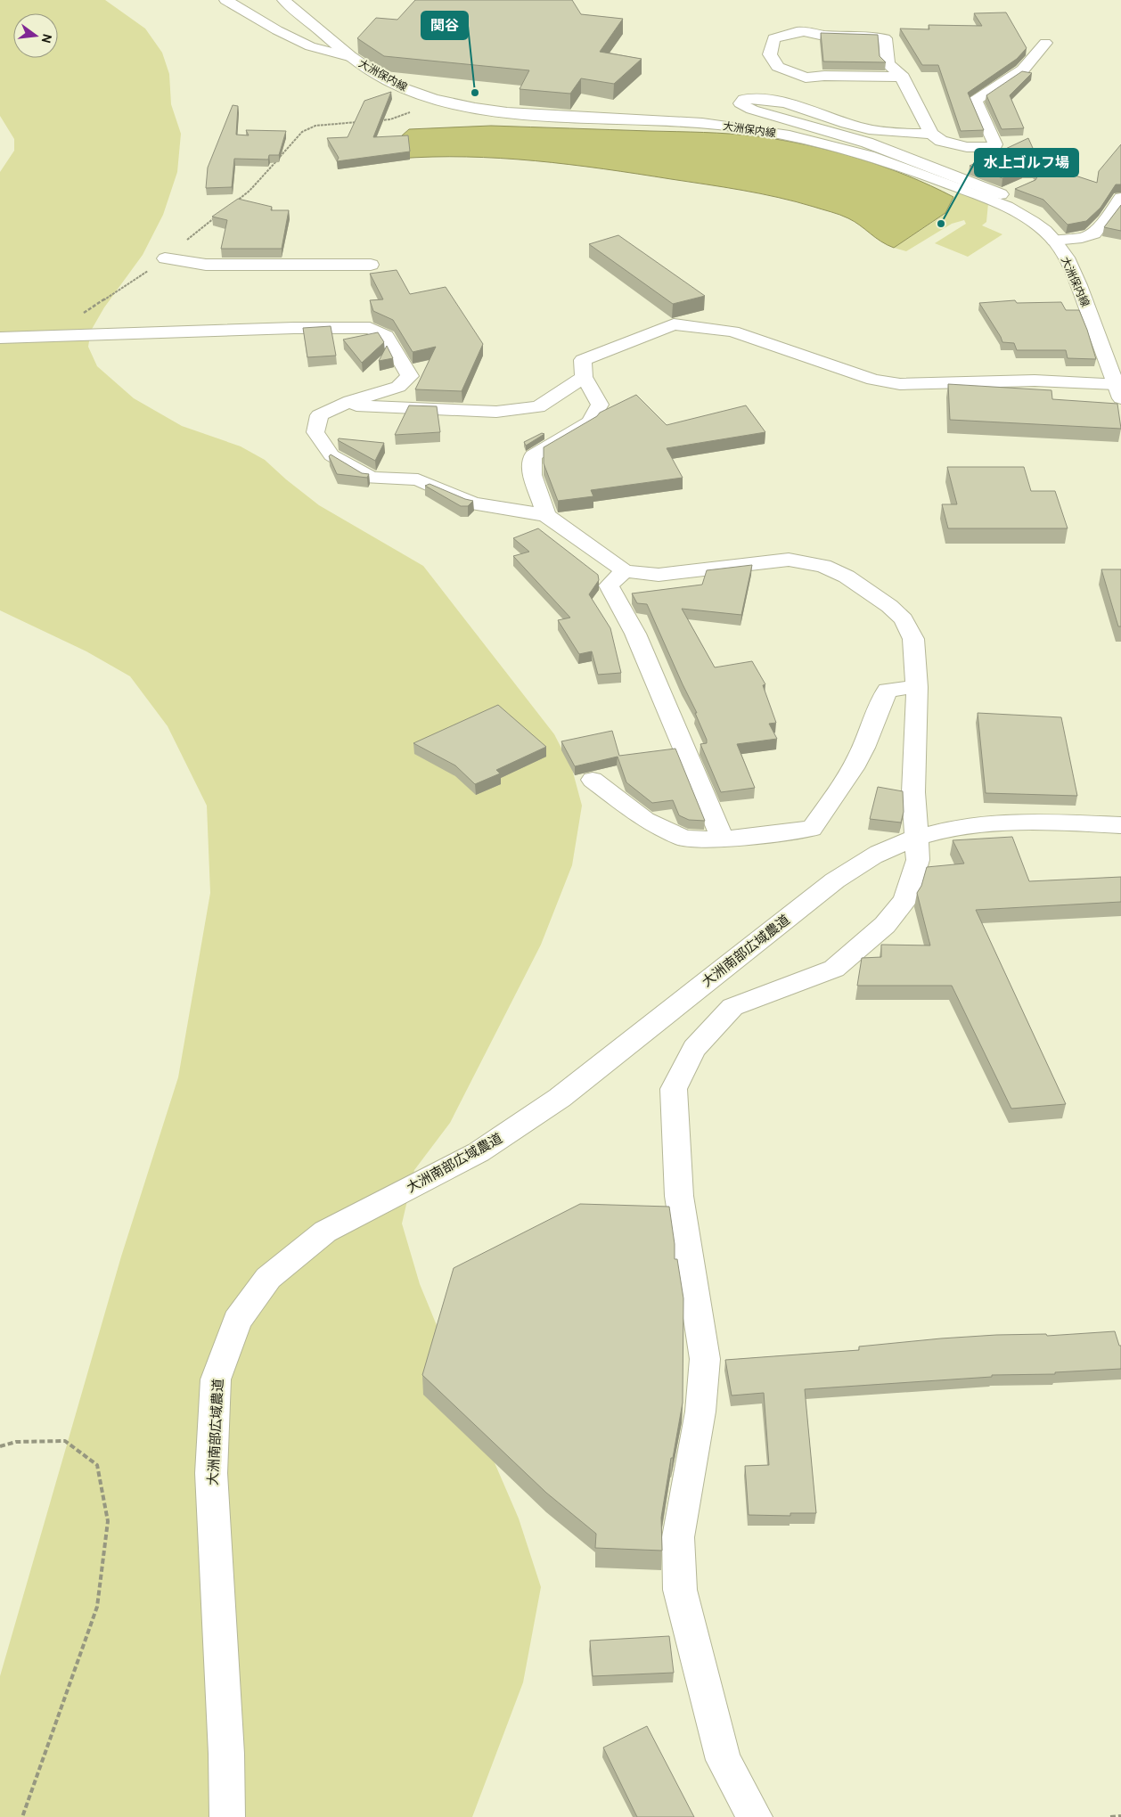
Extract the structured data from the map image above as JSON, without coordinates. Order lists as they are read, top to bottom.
{
  "streets": {
    "street": ["大洲保内線", "大洲南部広域農道"]
  },
  "places": ["関谷", "水上ゴルフ場"],
  "north": "right"
}
